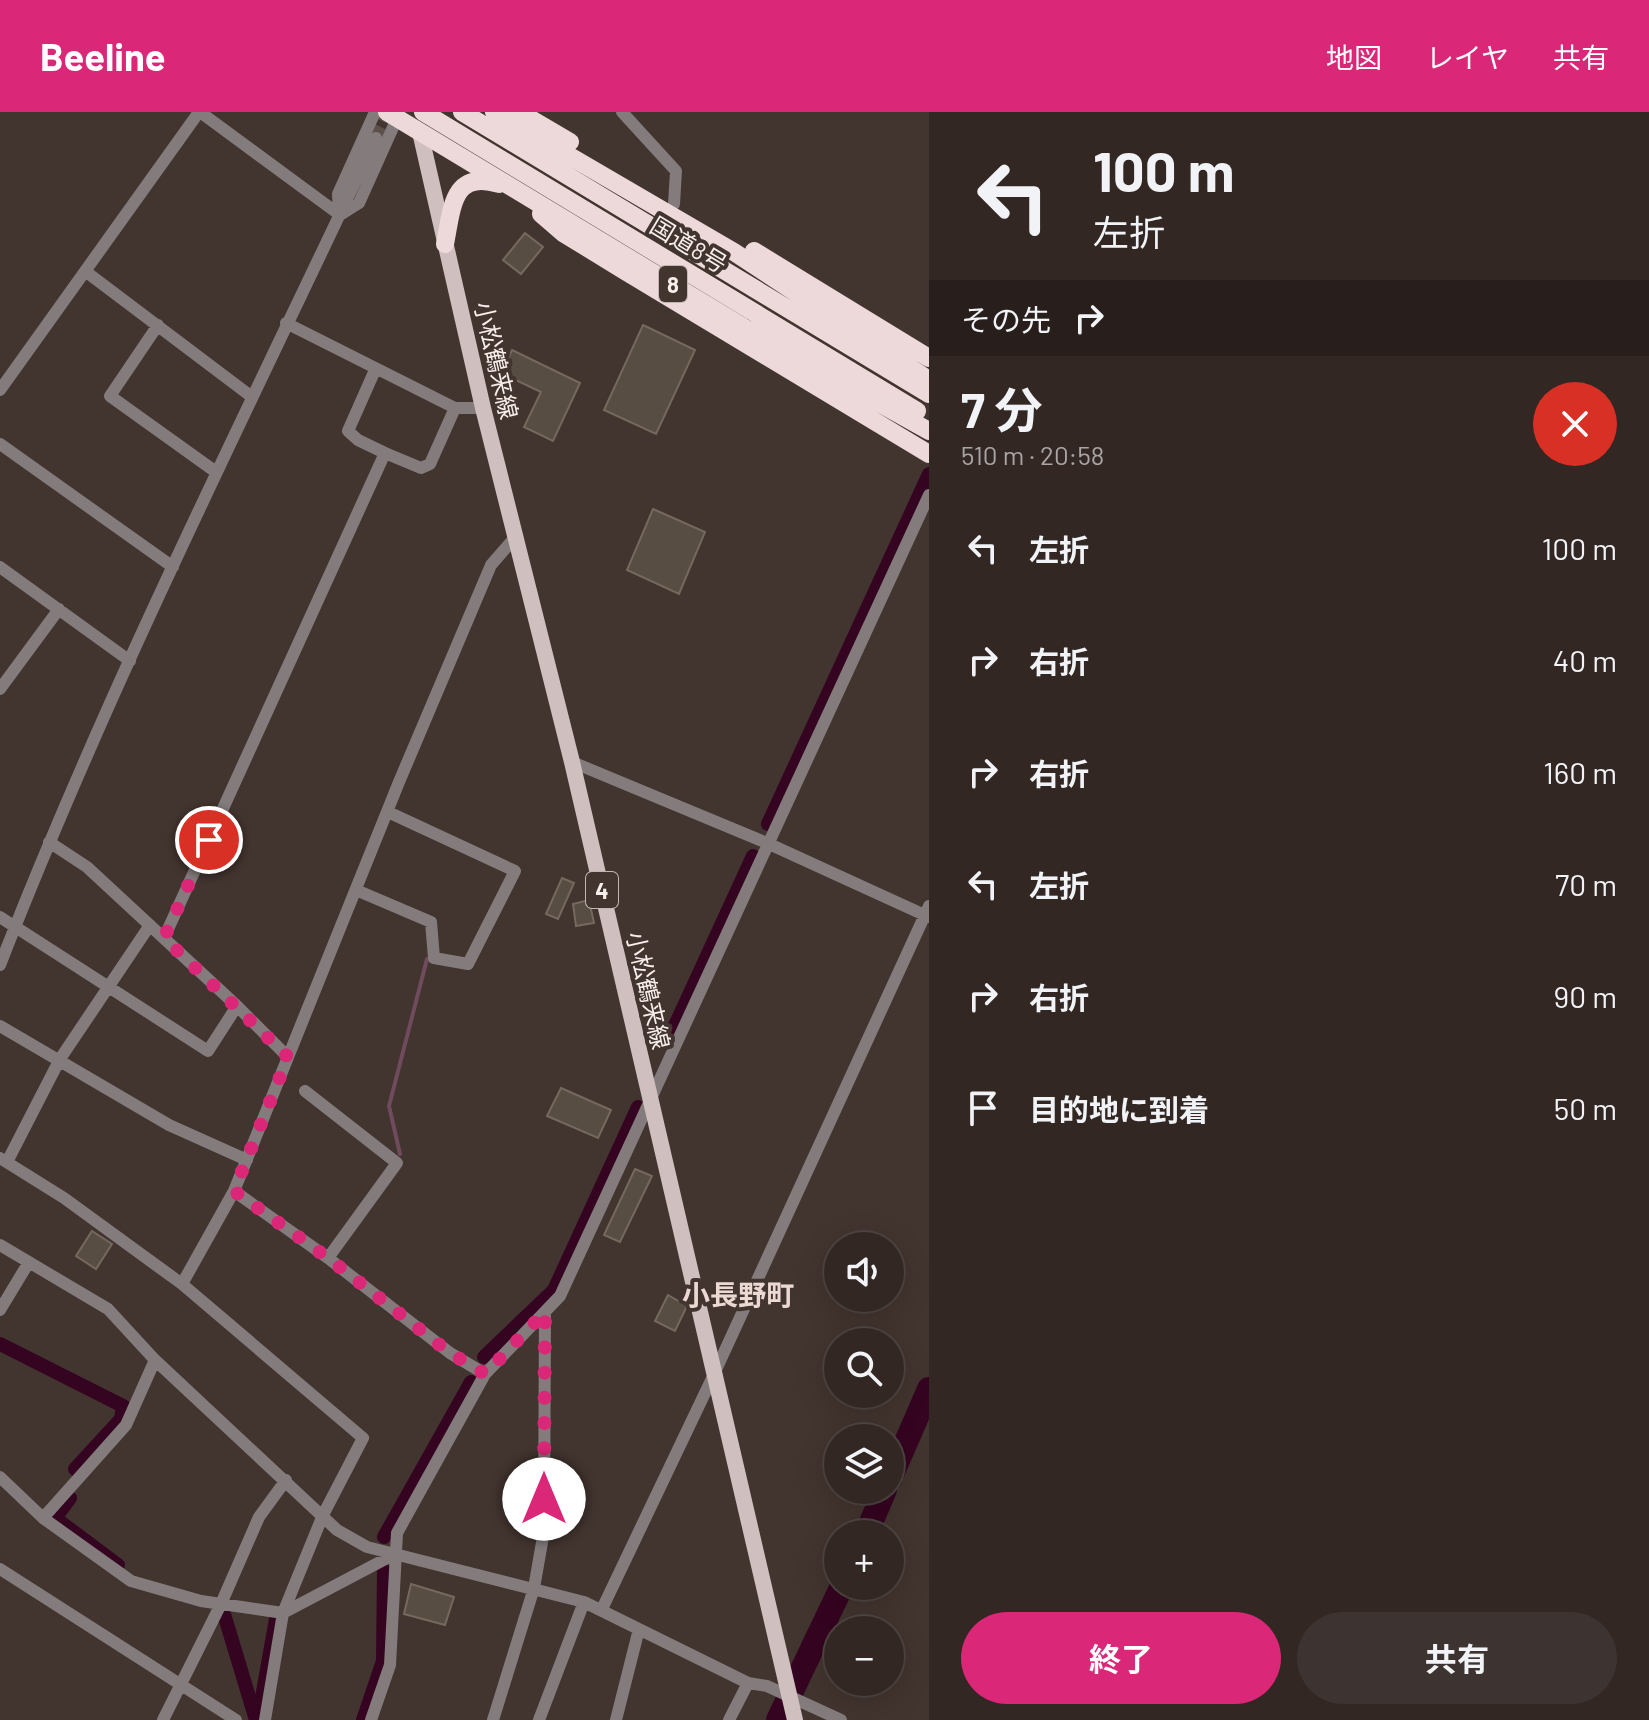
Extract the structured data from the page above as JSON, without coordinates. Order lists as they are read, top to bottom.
{
  "streets": {
    "highway": ["国道8号", "8"],
    "main road": ["小松鶴来線", "4"]
  },
  "crossings": [
    ["8", "小松鶴来線"]
  ],
  "districts": ["小長野町"],
  "page": {
    "header": "Beeline",
    "nav": ["地図", "レイヤ", "共有"],
    "turn": ["100 m", "左折"],
    "then": "その先",
    "heading": ["7 分", "510 m · 20:58"],
    "list": [
      {
        "name": "左折",
        "value": "100 m"
      },
      {
        "name": "右折",
        "value": "40 m"
      },
      {
        "name": "右折",
        "value": "160 m"
      },
      {
        "name": "左折",
        "value": "70 m"
      },
      {
        "name": "右折",
        "value": "90 m"
      },
      {
        "name": "目的地に到着",
        "value": "50 m"
      }
    ],
    "map_buttons": ["+", "−"],
    "buttons": ["終了", "共有"]
  }
}
